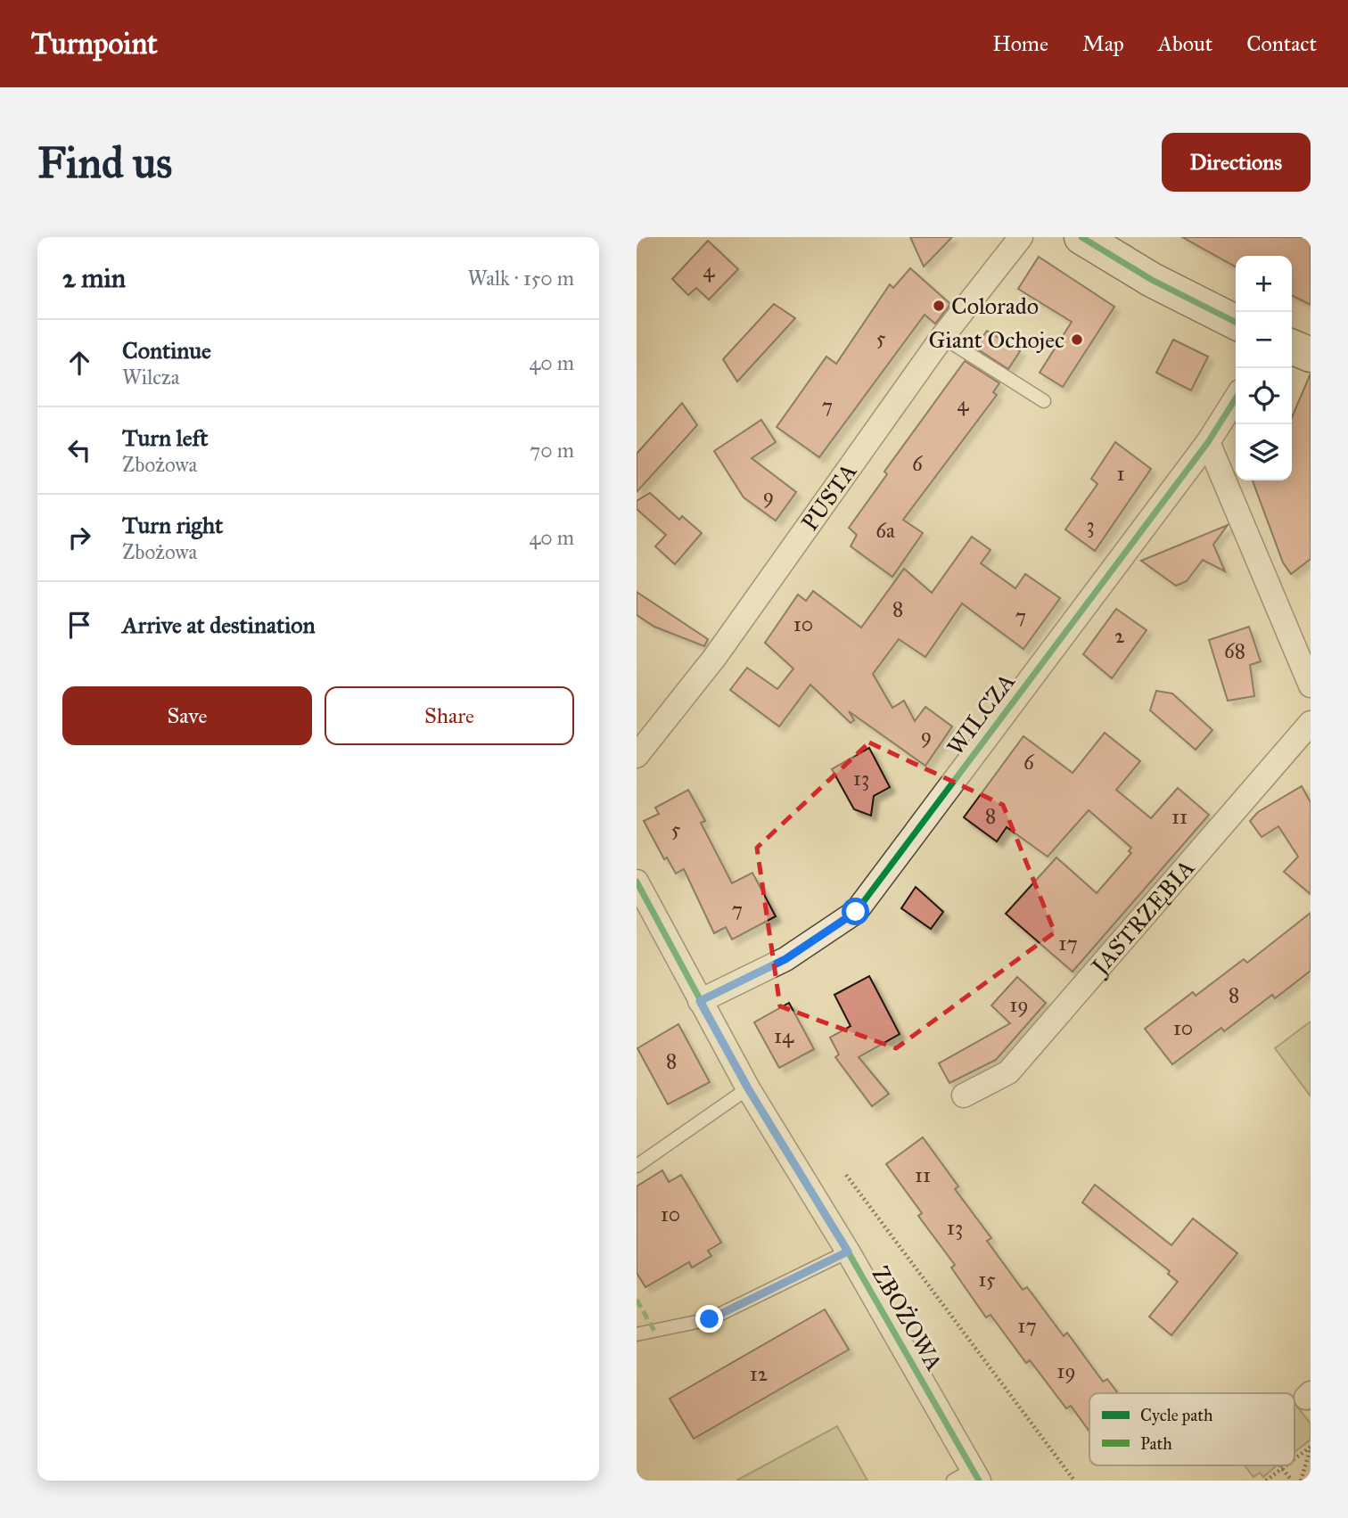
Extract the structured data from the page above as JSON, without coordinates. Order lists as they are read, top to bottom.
{
  "streets": {
    "street": [
      "PUSTA",
      "WILCZA",
      "JASTRZĘBIA",
      "ZBOŻOWA"
    ]
  },
  "crossings": [
    ["WILCZA", "ZBOŻOWA"]
  ],
  "places": ["Colorado", "Giant Ochojec"],
  "house_numbers": [
    "4",
    "5",
    "4",
    "7",
    "6",
    "1",
    "9",
    "3",
    "6a",
    "8",
    "7",
    "10",
    "2",
    "68",
    "9",
    "6",
    "13",
    "8",
    "11",
    "5",
    "7",
    "17",
    "8",
    "19",
    "10",
    "14",
    "8",
    "11",
    "10",
    "13",
    "15",
    "17",
    "19",
    "12"
  ],
  "legend": ["Cycle path", "Path"],
  "page": {
    "header": "Turnpoint",
    "nav": [
      "Home",
      "Map",
      "About",
      "Contact"
    ],
    "buttons": [
      "Directions",
      ["Save", "Share"]
    ],
    "title": "Find us",
    "heading": ["2 min", "Walk · 150 m"],
    "map_buttons": ["+", "−"],
    "list": [
      ["Continue", "Wilcza", "40 m"],
      ["Turn left", "Zbożowa", "70 m"],
      ["Turn right", "Zbożowa", "40 m"],
      "Arrive at destination"
    ]
  }
}
